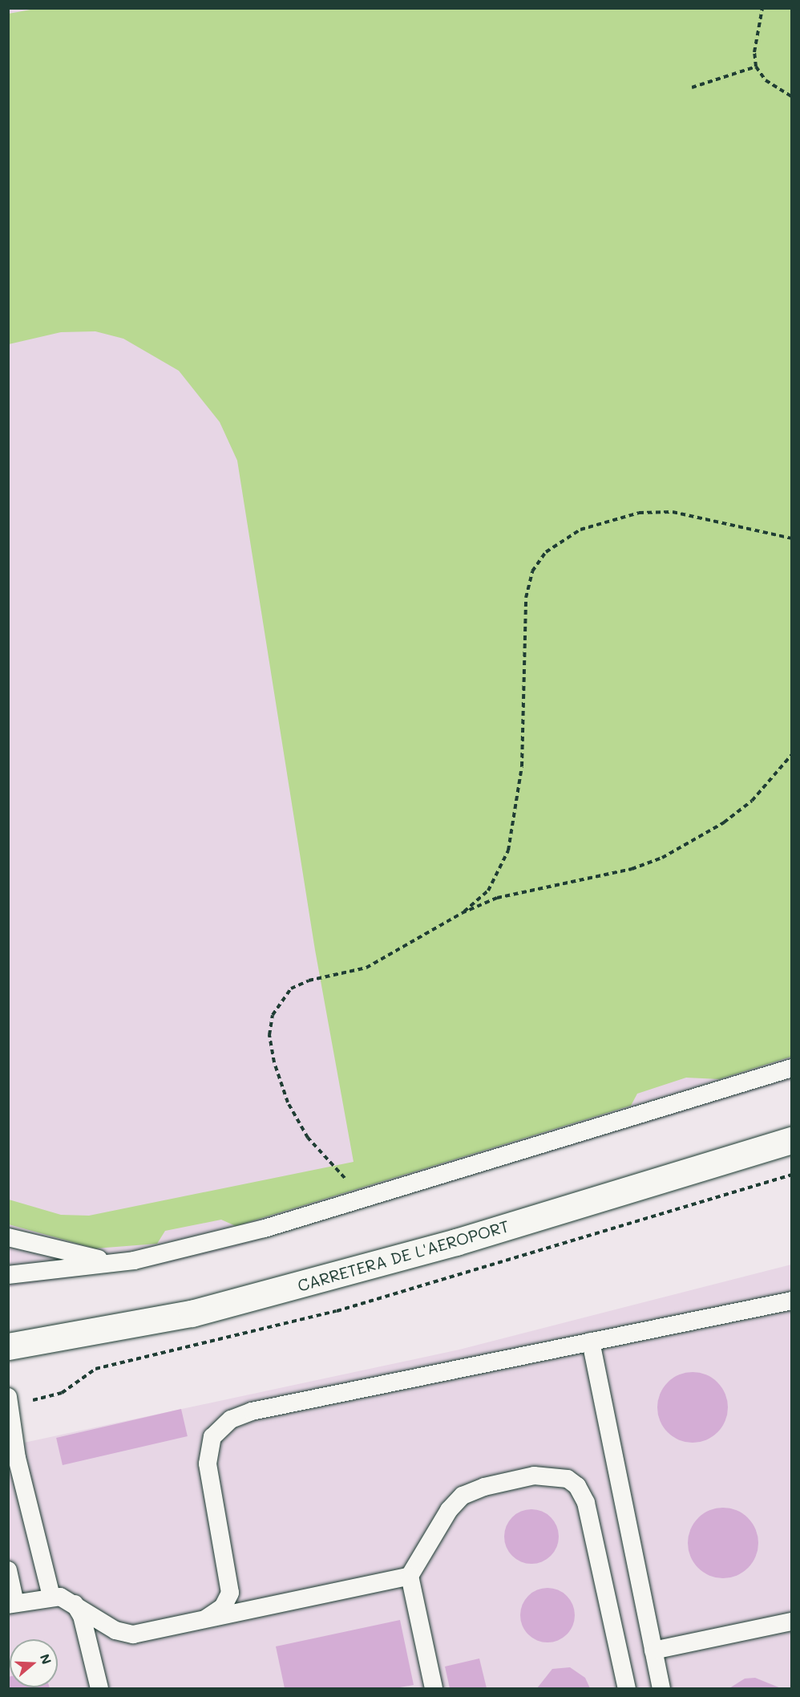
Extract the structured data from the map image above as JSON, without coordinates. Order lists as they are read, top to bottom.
{
  "streets": {
    "main road": ["CARRETERA DE L'AEROPORT"]
  },
  "north": "right"
}
